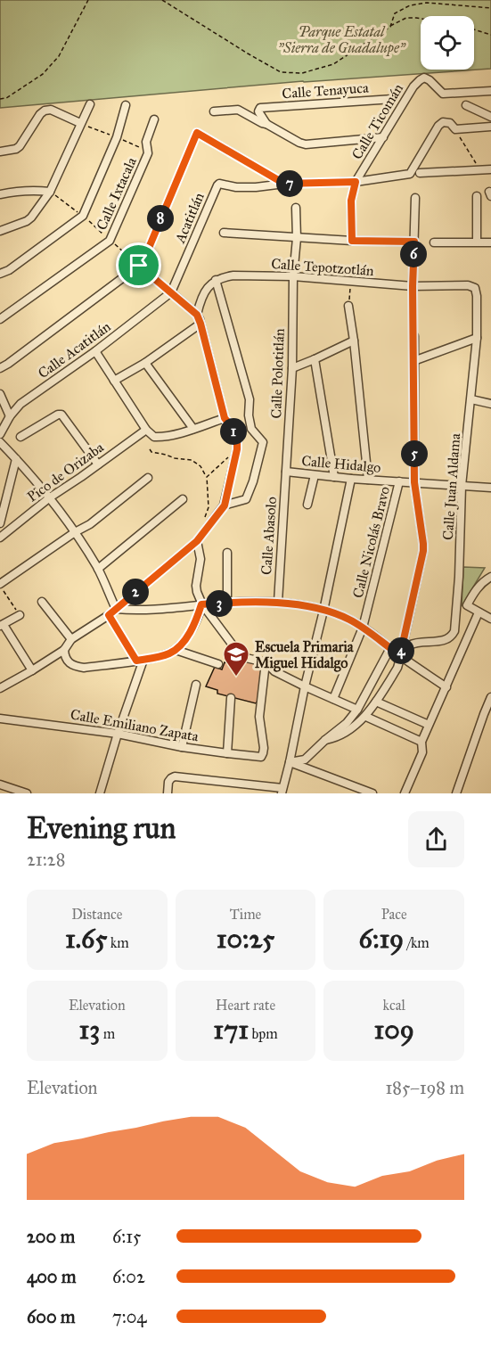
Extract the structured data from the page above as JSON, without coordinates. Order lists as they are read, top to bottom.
{
  "streets": {
    "street": [
      "Calle Tenayuca",
      "Calle Ticomán",
      "Calle Ixtacala",
      "Acatitlán",
      "Calle Tepotzotlán",
      "Calle Acatitlán",
      "Calle Polotitlán",
      "Calle Hidalgo",
      "Pico de Orizaba",
      "Calle Juan Aldama",
      "Calle Abasolo",
      "Calle Nicolás Bravo",
      "Calle Emiliano Zapata"
    ]
  },
  "crossings": [
    ["Acatitlán", "Calle Acatitlán"],
    ["Calle Tepotzotlán", "Calle Polotitlán"],
    ["Calle Tepotzotlán", "Calle Juan Aldama"],
    ["Calle Polotitlán", "Calle Hidalgo"],
    ["Calle Polotitlán", "Calle Abasolo"],
    ["Calle Hidalgo", "Calle Juan Aldama"],
    ["Calle Hidalgo", "Calle Abasolo"],
    ["Calle Hidalgo", "Calle Nicolás Bravo"]
  ],
  "parks": ["Parque Estatal \"Sierra de Guadalupe\""],
  "places": {
    "school or university": ["Escuela Primaria Miguel Hidalgo"]
  },
  "page": {
    "pins": [
      "7",
      "8",
      "6",
      "1",
      "5",
      "2",
      "3",
      "4"
    ],
    "heading": ["Evening run", "21:28"],
    "stats": [
      ["Distance", "1.65 km"],
      ["Time", "10:25"],
      ["Pace", "6:19 /km"],
      ["Elevation", "13 m"],
      ["Heart rate", "171 bpm"],
      ["kcal", "109"]
    ],
    "chart": ["Elevation", "185–198 m"],
    "list": [
      {
        "name": "200 m",
        "note": "6:15"
      },
      {
        "name": "400 m",
        "note": "6:02"
      },
      {
        "name": "600 m",
        "note": "7:04"
      }
    ]
  }
}
